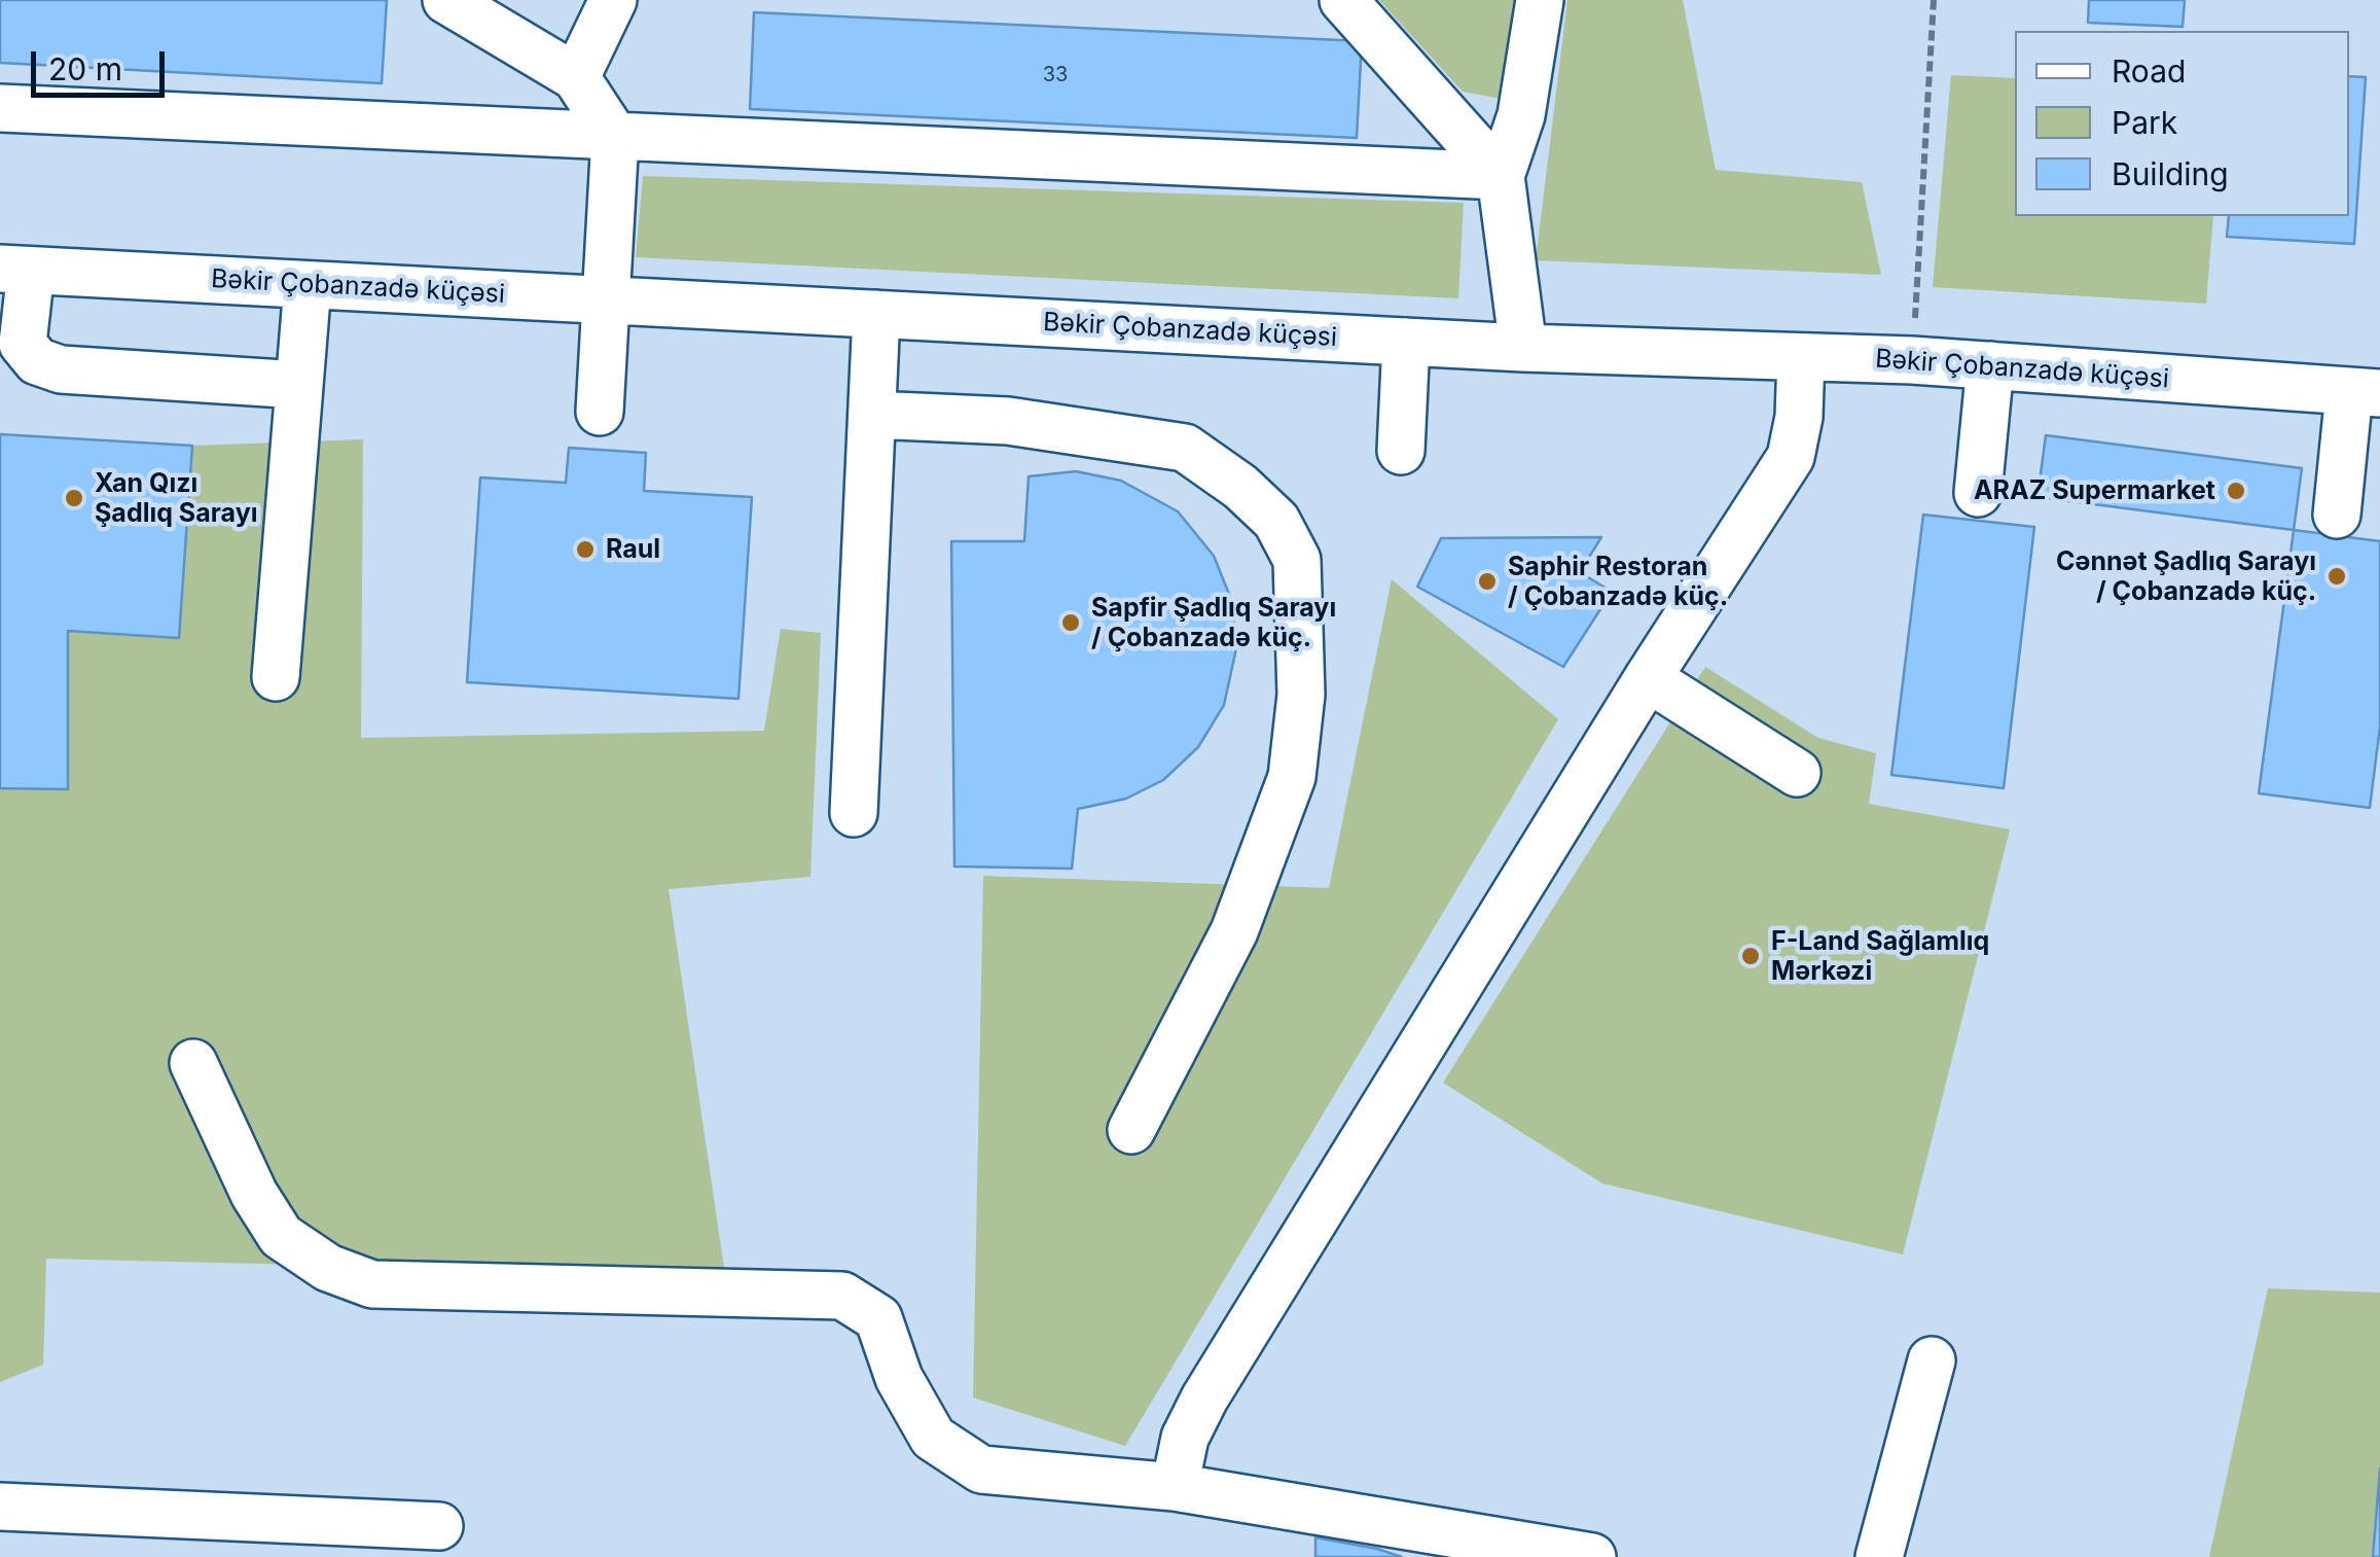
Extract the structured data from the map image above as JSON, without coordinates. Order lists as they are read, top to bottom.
{
  "streets": {
    "street": ["Bəkir Çobanzadə küçəsi"]
  },
  "places": [
    "ARAZ Supermarket",
    "Xan Qızı Şadlıq Sarayı",
    "Raul",
    "Cənnət Şadlıq Sarayı / Çobanzadə küç.",
    "Saphir Restoran / Çobanzadə küç.",
    "Sapfir Şadlıq Sarayı / Çobanzadə küç.",
    "F-Land Sağlamlıq Mərkəzi"
  ],
  "house_numbers": ["33"],
  "legend": ["Road", "Park", "Building"],
  "scale_bar": "20 m"
}
